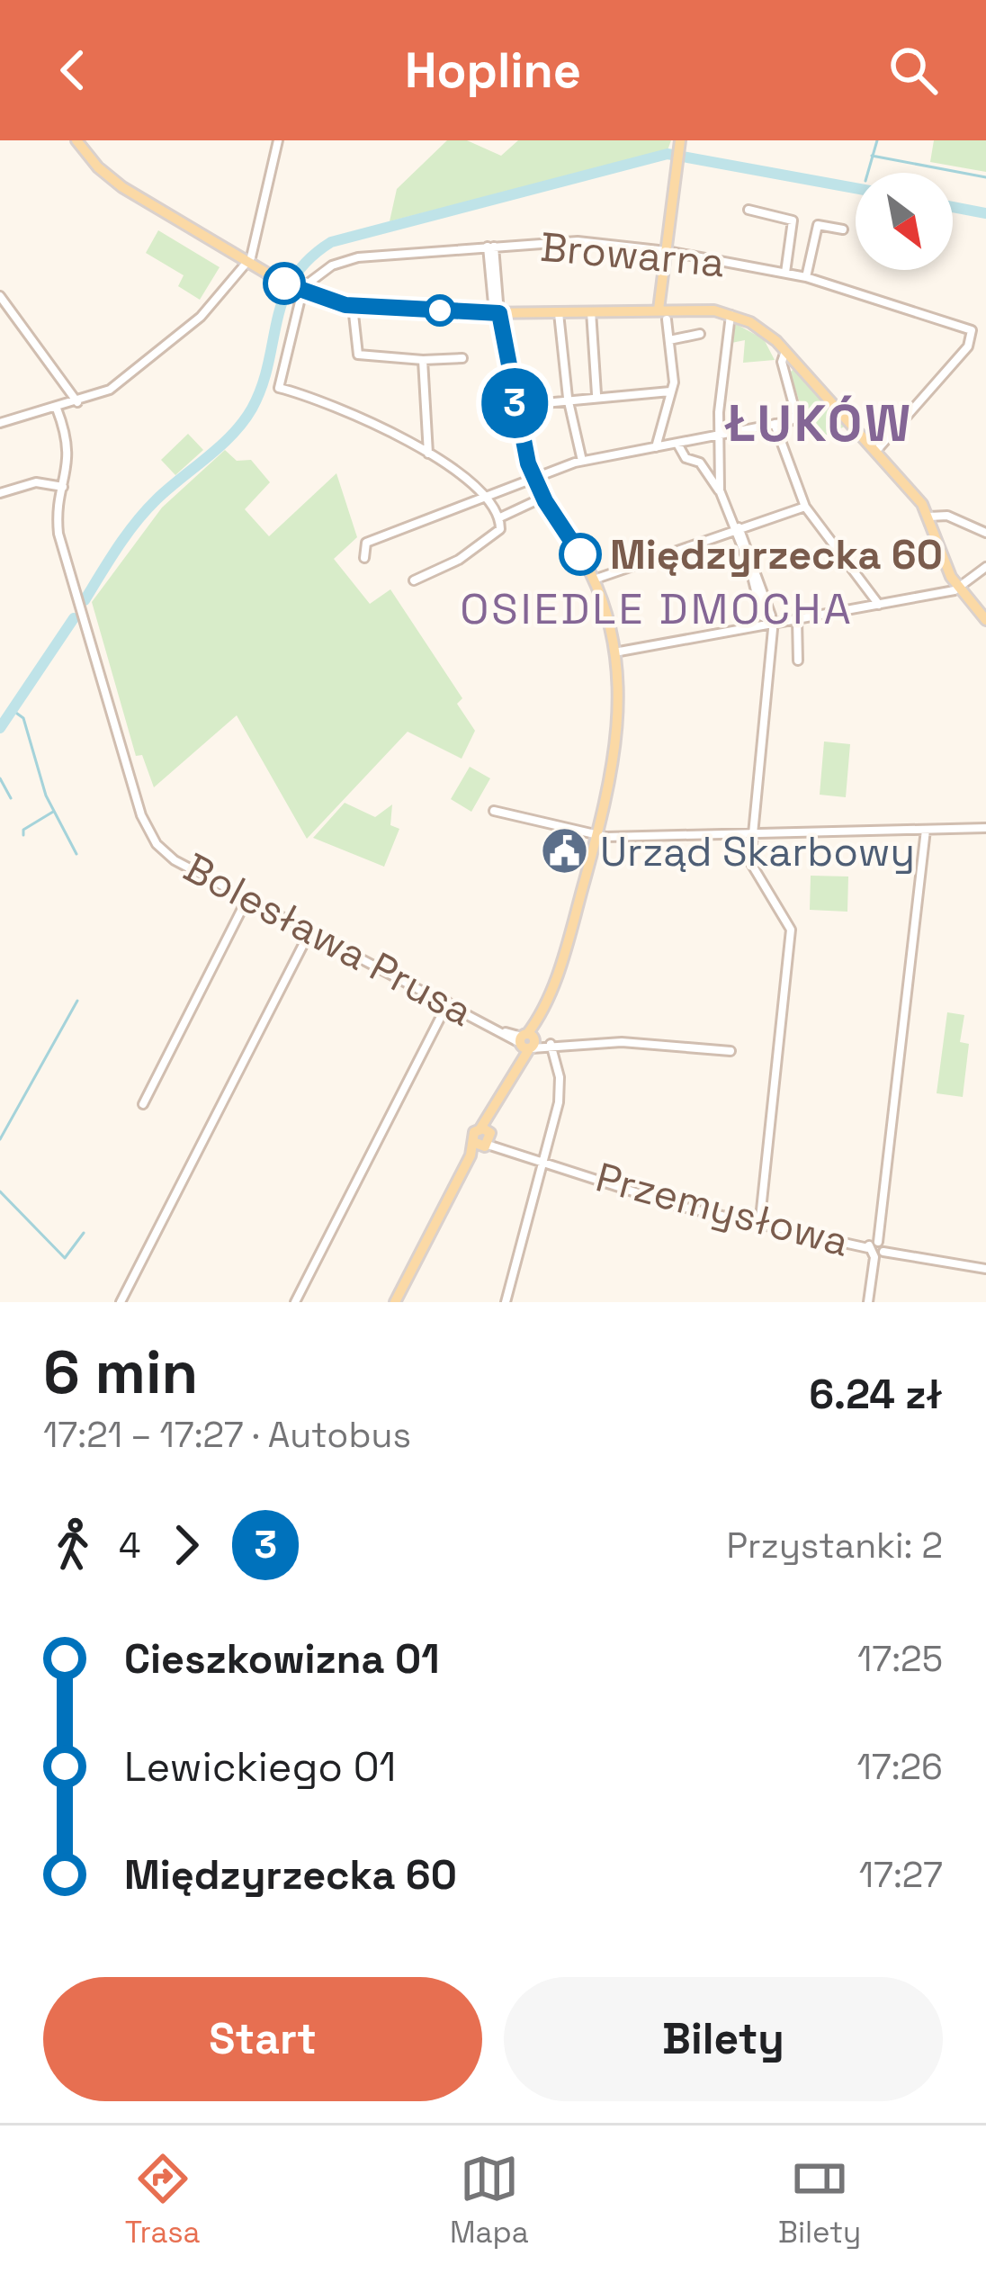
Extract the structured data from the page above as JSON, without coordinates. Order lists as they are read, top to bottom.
{
  "streets": {
    "street": ["Browarna", "Bolesława Prusa", "Przemysłowa"]
  },
  "districts": ["ŁUKÓW", "OSIEDLE DMOCHA"],
  "places": {
    "other": ["Międzyrzecka 60"],
    "public building": ["Urząd Skarbowy"]
  },
  "lines": ["bus line 3"],
  "north": "bottom right",
  "page": {
    "header": "Hopline",
    "on_map": "3",
    "heading": ["6 min", "17:21 – 17:27 · Autobus", "6.24 zł"],
    "legs": ["4", "3", "Przystanki: 2"],
    "list": [
      {
        "name": "Cieszkowizna 01",
        "value": "17:25"
      },
      {
        "name": "Lewickiego 01",
        "value": "17:26"
      },
      {
        "name": "Międzyrzecka 60",
        "value": "17:27"
      }
    ],
    "buttons": ["Start", "Bilety"],
    "tabs": ["Trasa", "Mapa", "Bilety"]
  }
}
